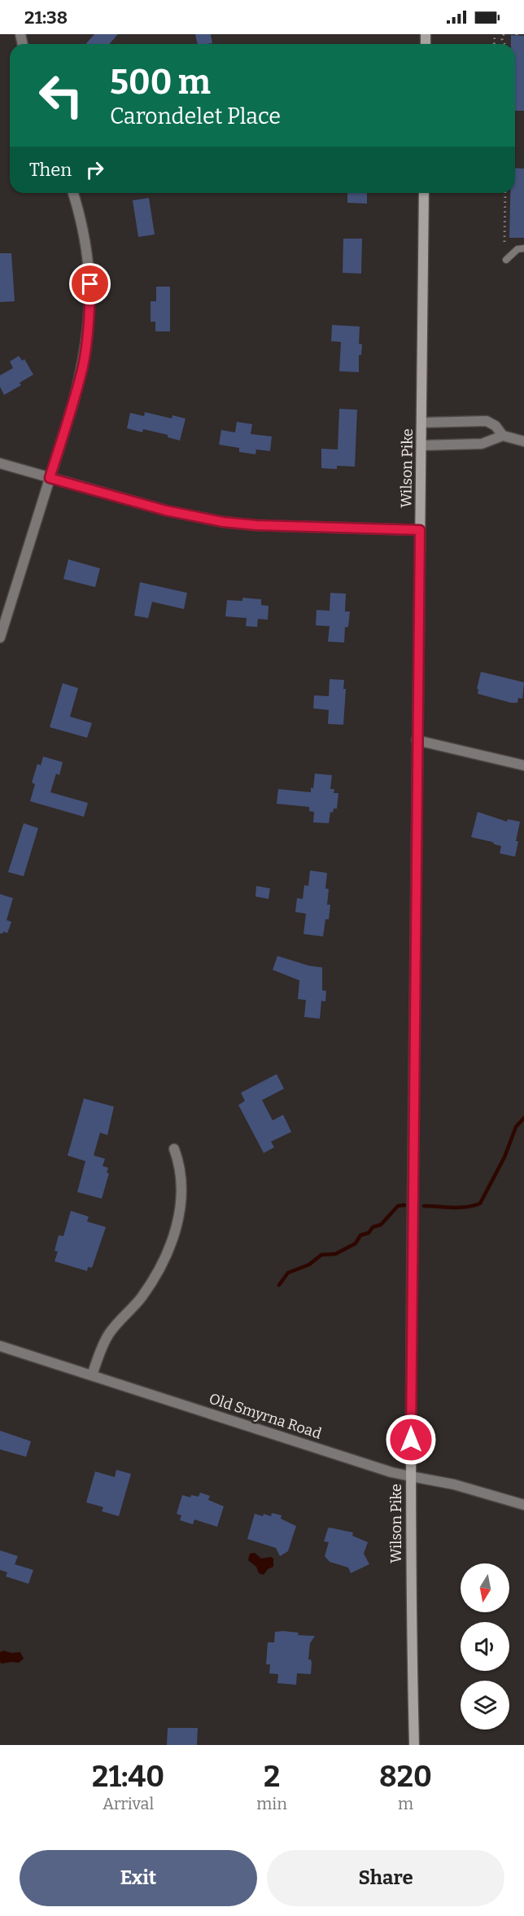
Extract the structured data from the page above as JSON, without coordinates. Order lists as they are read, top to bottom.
{
  "streets": {
    "main road": ["Wilson Pike"],
    "street": ["Old Smyrna Road"]
  },
  "crossings": [
    ["Wilson Pike", "Old Smyrna Road"]
  ],
  "north": "bottom",
  "page": {
    "status": "21:38",
    "turn": ["500 m", "Carondelet Place"],
    "then": "Then",
    "eta": [
      "21:40",
      "Arrival",
      "2",
      "min",
      "820",
      "m"
    ],
    "buttons": ["Exit", "Share"]
  }
}
